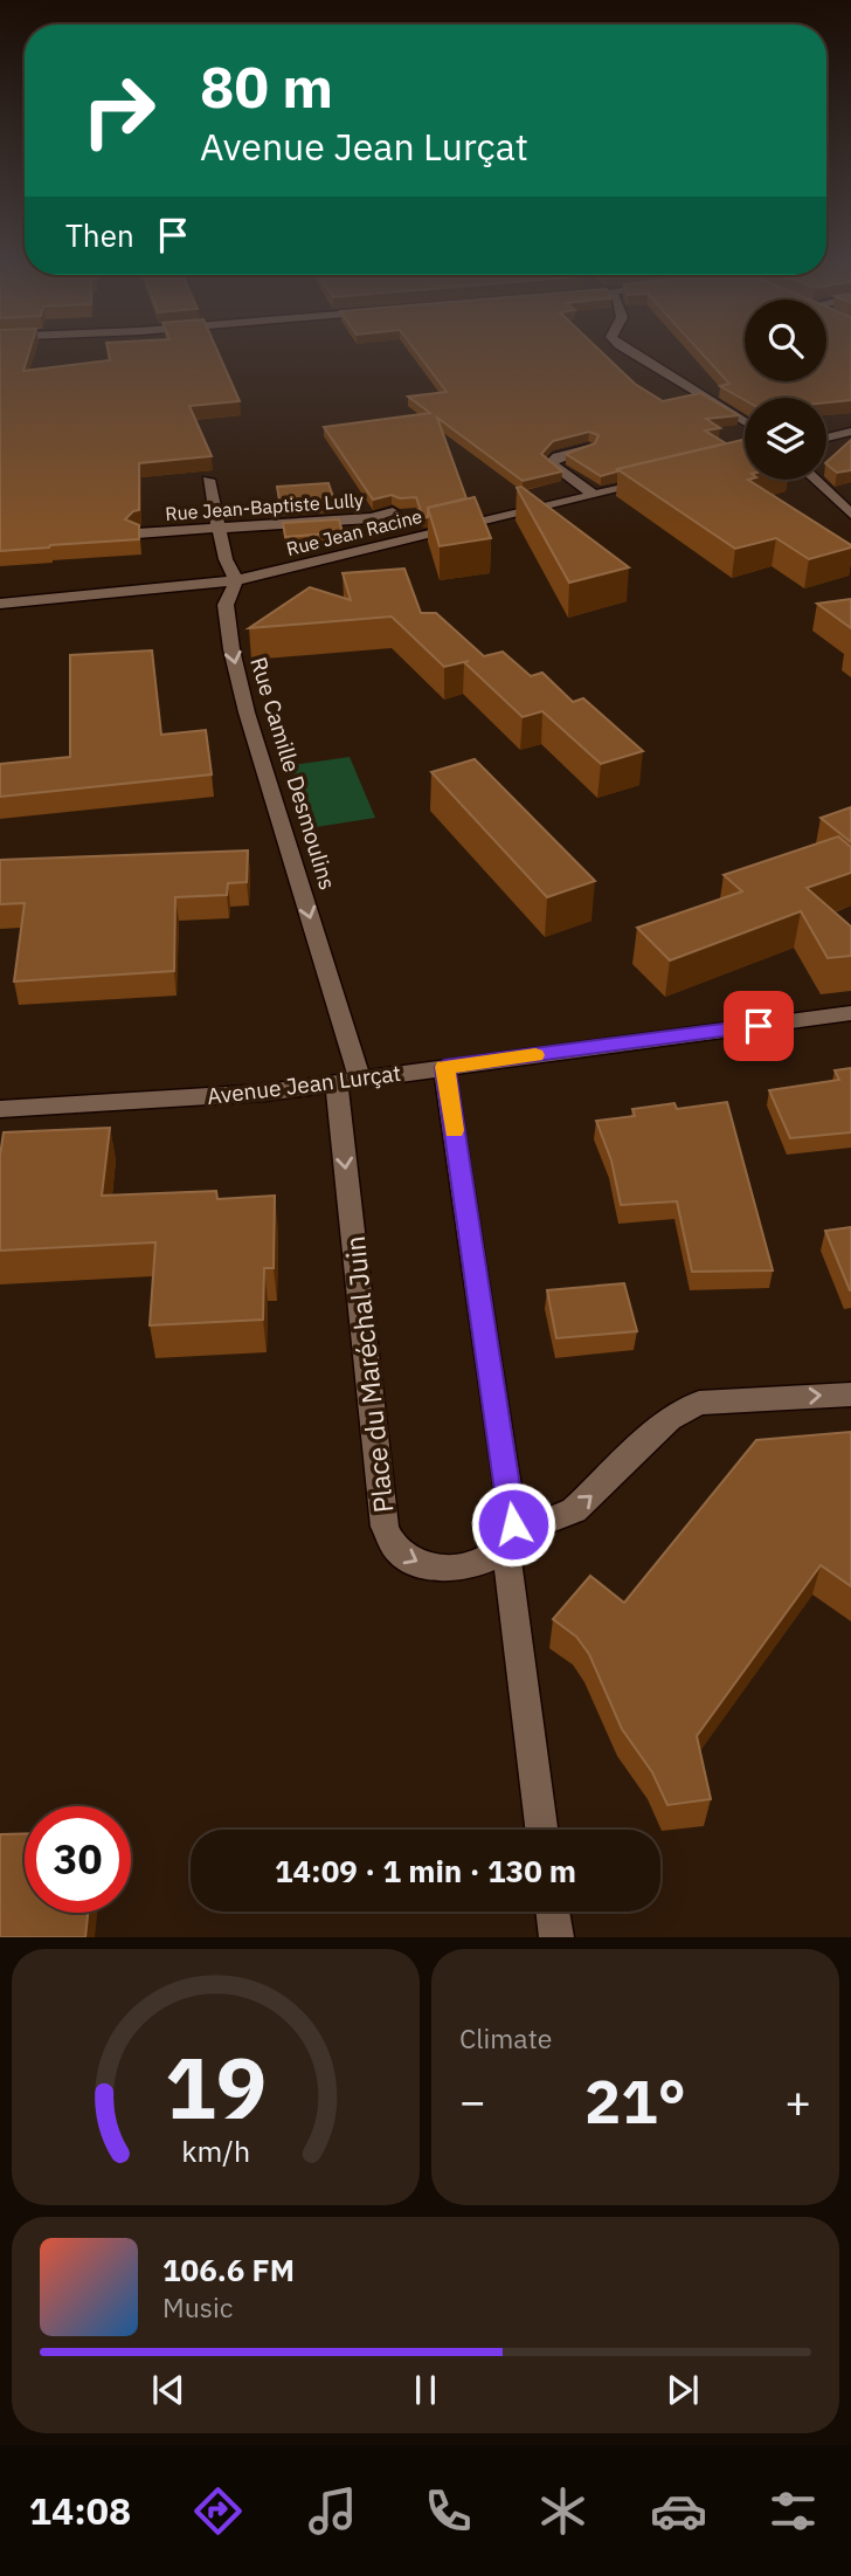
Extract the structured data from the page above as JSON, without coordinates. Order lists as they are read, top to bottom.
{
  "streets": {
    "street": [
      "Rue Jean-Baptiste Lully",
      "Rue Jean Racine",
      "Rue Camille Desmoulins",
      "Avenue Jean Lurçat",
      "Place du Maréchal Juin"
    ]
  },
  "crossings": [
    ["Rue Jean Racine", "Rue Camille Desmoulins"],
    ["Rue Camille Desmoulins", "Avenue Jean Lurçat"],
    ["Rue Camille Desmoulins", "Place du Maréchal Juin"],
    ["Avenue Jean Lurçat", "Place du Maréchal Juin"]
  ],
  "one_way": ["Rue Camille Desmoulins"],
  "page": {
    "turn": ["80 m", "Avenue Jean Lurçat"],
    "then": "Then",
    "limit": "30",
    "trip": "14:09 · 1 min · 130 m",
    "tile": "Climate",
    "heat": ["−", "21°", "+"],
    "song": ["106.6 FM", "Music"],
    "tabs": "14:08",
    "gauge": ["19", "km/h"]
  }
}
